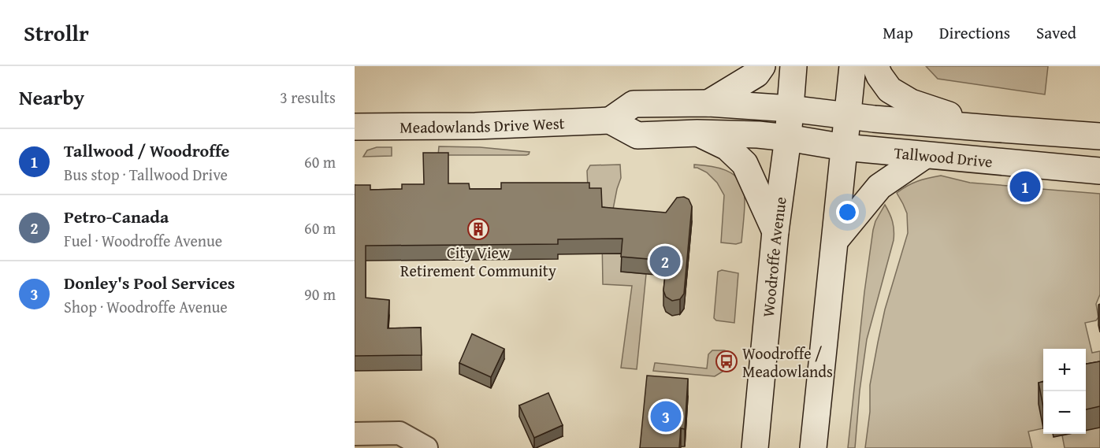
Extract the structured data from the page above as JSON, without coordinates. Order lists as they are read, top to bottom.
{
  "streets": {
    "main road": ["Meadowlands Drive West", "Tallwood Drive", "Woodroffe Avenue"]
  },
  "crossings": [
    ["Tallwood Drive", "Woodroffe Avenue"]
  ],
  "places": {
    "building": ["City View Retirement Community"],
    "bus stop": ["Woodroffe / Meadowlands"]
  },
  "page": {
    "header": "Strollr",
    "nav": ["Map", "Directions", "Saved"],
    "heading": ["Nearby", "3 results"],
    "list": [
      {
        "mark": "1",
        "name": "Tallwood / Woodroffe",
        "note": "Bus stop · Tallwood Drive",
        "value": "60 m"
      },
      {
        "mark": "2",
        "name": "Petro-Canada",
        "note": "Fuel · Woodroffe Avenue",
        "value": "60 m"
      },
      {
        "mark": "3",
        "name": "Donley's Pool Services",
        "note": "Shop · Woodroffe Avenue",
        "value": "90 m"
      }
    ],
    "pins": ["1", "2", "3"],
    "map_buttons": ["+", "−"]
  }
}
